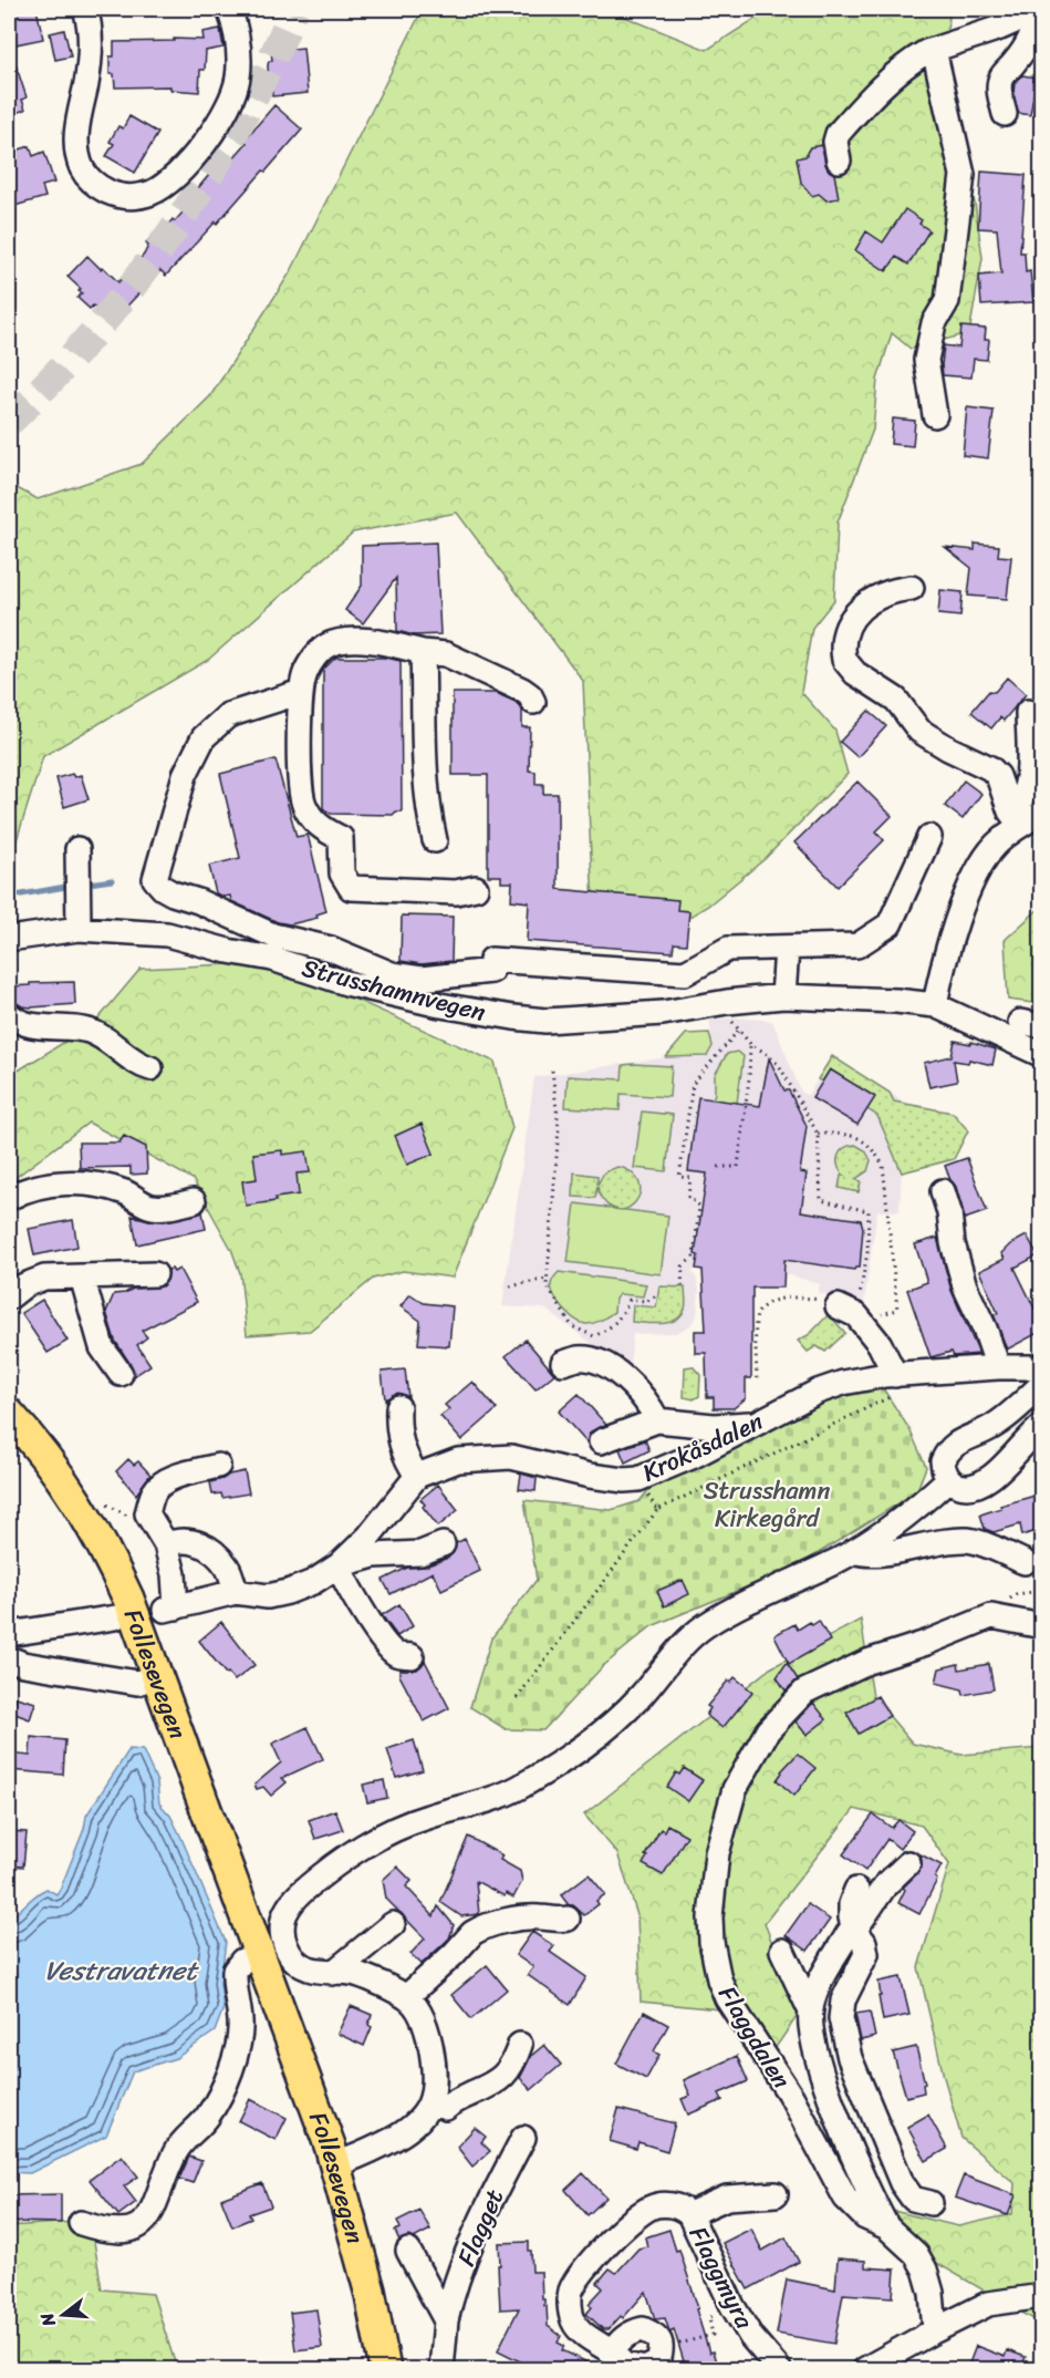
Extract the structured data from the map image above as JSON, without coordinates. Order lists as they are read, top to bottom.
{
  "streets": {
    "main road": ["Follesevegen"],
    "street": [
      "Strusshamnvegen",
      "Krokåsdalen",
      "Flaggdalen",
      "Flagget",
      "Flaggmyra"
    ]
  },
  "water": ["Vestravatnet"],
  "parks": ["Strusshamn Kirkegård"],
  "north": "left"
}
